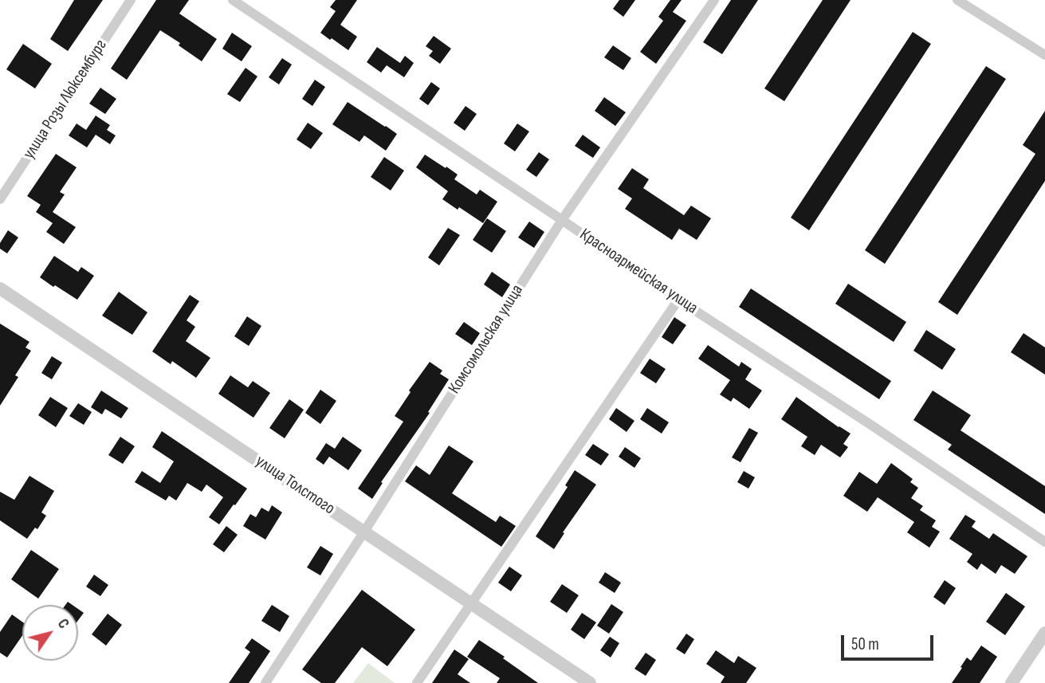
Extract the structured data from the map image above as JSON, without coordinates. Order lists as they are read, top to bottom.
{
  "streets": {
    "street": [
      "улица Розы Люксембург",
      "Красноармейская улица",
      "Комсомольская улица",
      "улица Толстого"
    ]
  },
  "crossings": [
    ["Красноармейская улица", "Комсомольская улица"],
    ["Комсомольская улица", "улица Толстого"]
  ],
  "scale_bar": "50 m",
  "north": "top right"
}
